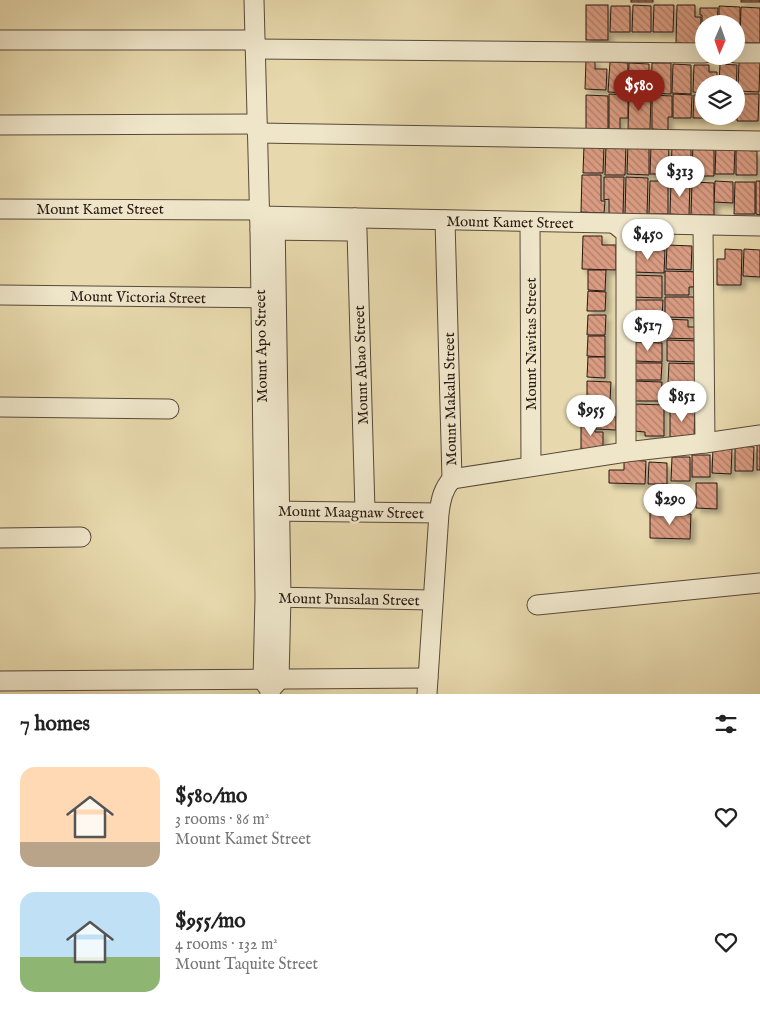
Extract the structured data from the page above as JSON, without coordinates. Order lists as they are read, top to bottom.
{
  "streets": {
    "street": [
      "Mount Kamet Street",
      "Mount Victoria Street",
      "Mount Navitas Street",
      "Mount Apo Street",
      "Mount Abao Street",
      "Mount Makalu Street",
      "Mount Maagnaw Street",
      "Mount Punsalan Street"
    ]
  },
  "crossings": [
    ["Mount Kamet Street", "Mount Navitas Street"],
    ["Mount Kamet Street", "Mount Apo Street"],
    ["Mount Kamet Street", "Mount Abao Street"],
    ["Mount Kamet Street", "Mount Makalu Street"],
    ["Mount Victoria Street", "Mount Apo Street"],
    ["Mount Apo Street", "Mount Maagnaw Street"],
    ["Mount Apo Street", "Mount Punsalan Street"],
    ["Mount Abao Street", "Mount Maagnaw Street"],
    ["Mount Makalu Street", "Mount Maagnaw Street"],
    ["Mount Makalu Street", "Mount Punsalan Street"]
  ],
  "north": "bottom",
  "page": {
    "price": [
      "$580",
      "$313",
      "$450",
      "$517",
      "$851",
      "$955",
      "$290"
    ],
    "heading": "7 homes",
    "list": [
      {
        "name": "$580/mo",
        "note": "3 rooms · 86 m² · Mount Kamet Street"
      },
      {
        "name": "$955/mo",
        "note": "4 rooms · 132 m² · Mount Taquite Street"
      }
    ]
  }
}
